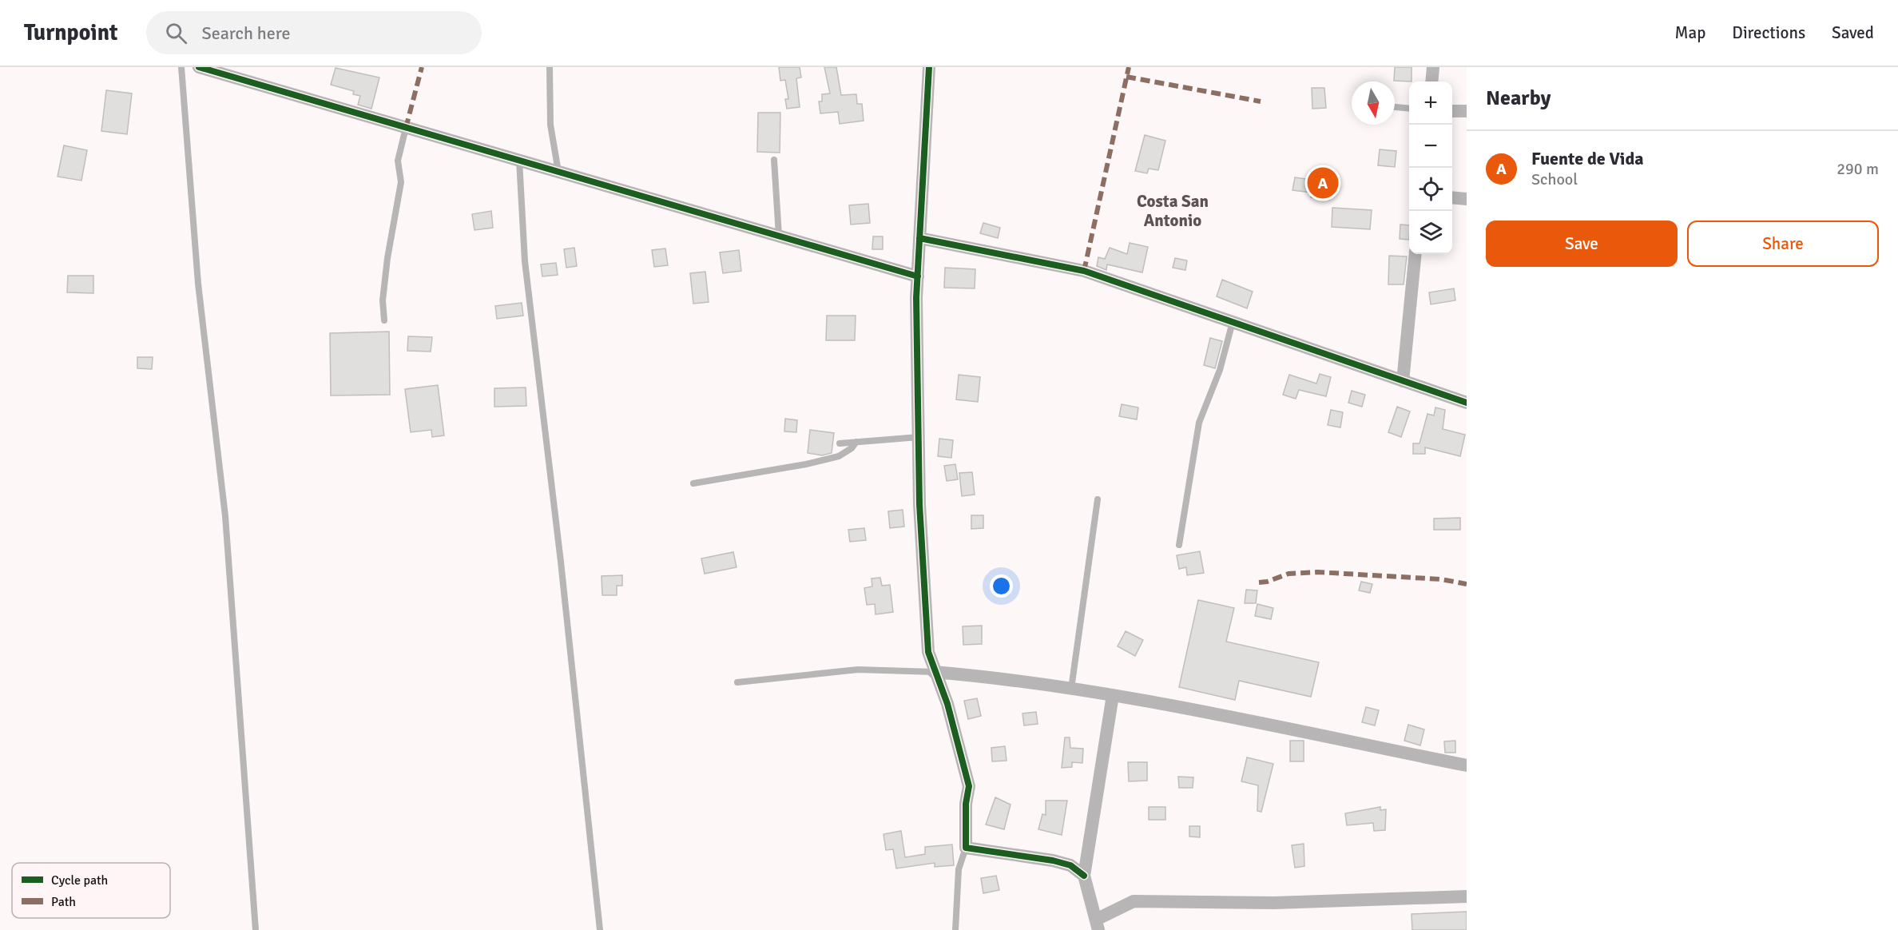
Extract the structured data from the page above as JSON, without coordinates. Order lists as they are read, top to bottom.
{
  "districts": ["Costa San Antonio"],
  "legend": ["Cycle path", "Path"],
  "north": "bottom",
  "page": {
    "header": "Turnpoint",
    "search": "Search here",
    "nav": ["Map", "Directions", "Saved"],
    "heading": "Nearby",
    "map_buttons": ["+", "−"],
    "list": [
      {
        "mark": "A",
        "name": "Fuente de Vida",
        "note": "School",
        "value": "290 m"
      }
    ],
    "pins": "A",
    "buttons": ["Save", "Share"]
  }
}
